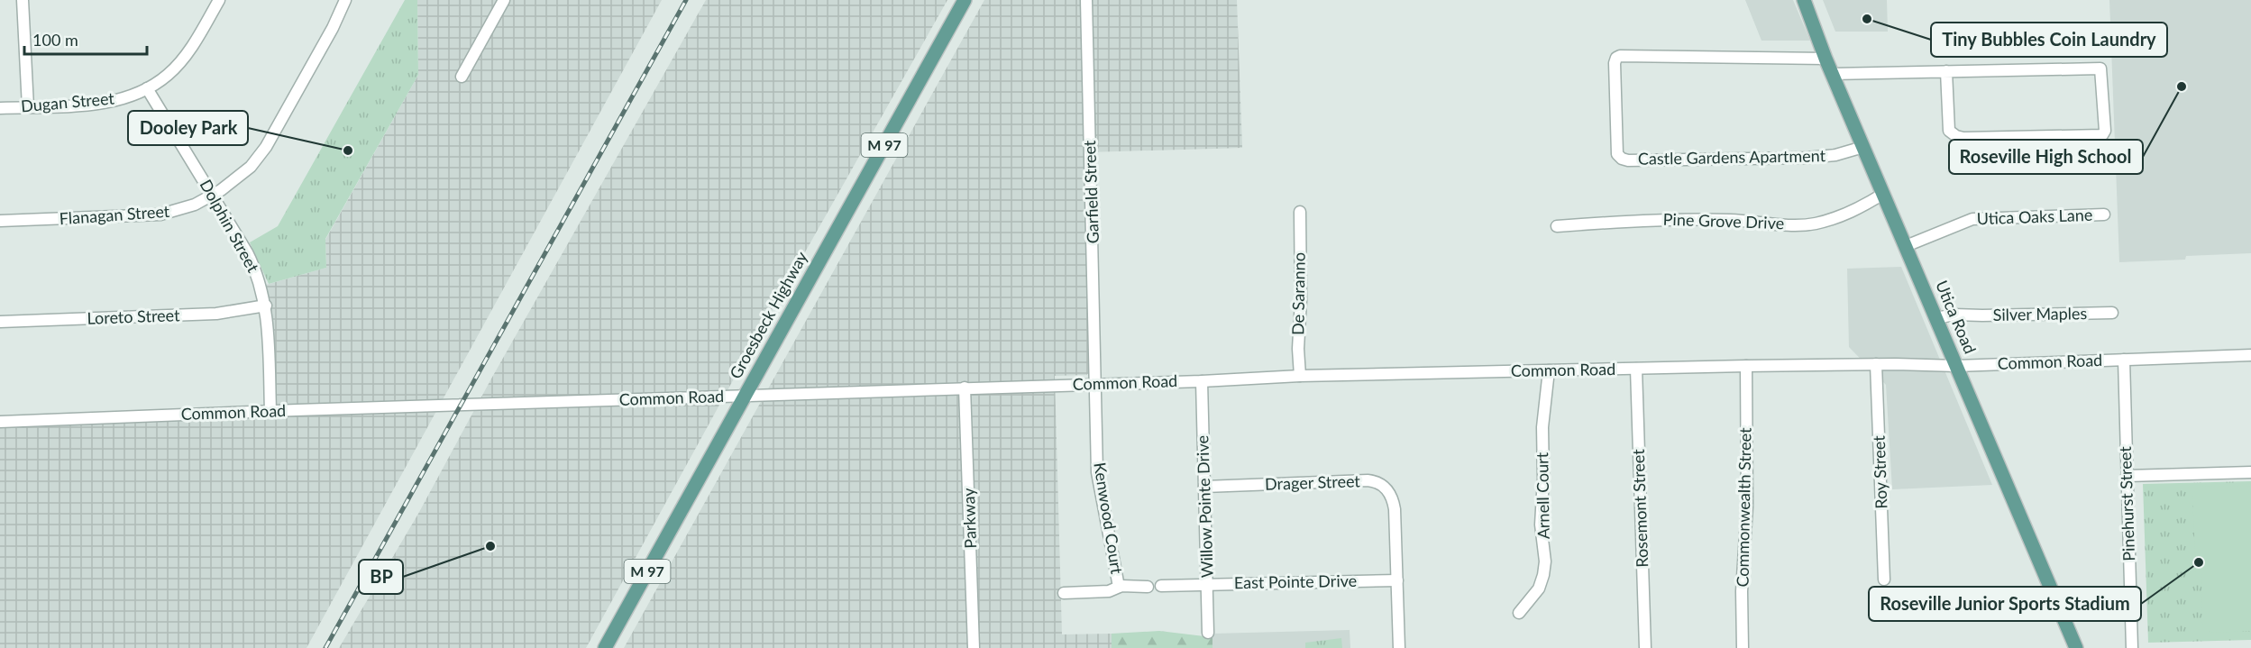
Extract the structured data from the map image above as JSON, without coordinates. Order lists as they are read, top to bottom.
{
  "streets": {
    "main road": ["M 97", "Groesbeck Highway", "Utica Road"],
    "street": [
      "Dugan Street",
      "Castle Gardens Apartment",
      "Garfield Street",
      "Flanagan Street",
      "Utica Oaks Lane",
      "Pine Grove Drive",
      "Dolphin Street",
      "De Saranno",
      "Silver Maples",
      "Loreto Street",
      "Common Road",
      "Roy Street",
      "Drager Street",
      "Arnell Court",
      "Pinehurst Street",
      "Willow Pointe Drive",
      "Commonwealth Street",
      "Rosemont Street",
      "Parkway",
      "Kenwood Court",
      "East Pointe Drive"
    ]
  },
  "crossings": [
    ["Dugan Street", "Dolphin Street"],
    ["Castle Gardens Apartment", "Utica Road"],
    ["Garfield Street", "Common Road"],
    ["Garfield Street", "Kenwood Court"],
    ["Flanagan Street", "Dolphin Street"],
    ["Utica Oaks Lane", "Utica Road"],
    ["Pine Grove Drive", "Utica Road"],
    ["Dolphin Street", "Loreto Street"],
    ["Dolphin Street", "Common Road"],
    ["De Saranno", "Common Road"],
    ["Silver Maples", "Utica Road"],
    ["Groesbeck Highway", "Common Road"],
    ["Utica Road", "Common Road"],
    ["Common Road", "Roy Street"],
    ["Common Road", "Arnell Court"],
    ["Common Road", "Pinehurst Street"],
    ["Common Road", "Willow Pointe Drive"],
    ["Common Road", "Commonwealth Street"],
    ["Common Road", "Rosemont Street"],
    ["Common Road", "Parkway"],
    ["Common Road", "Kenwood Court"],
    ["Drager Street", "Willow Pointe Drive"],
    ["Drager Street", "East Pointe Drive"],
    ["Willow Pointe Drive", "East Pointe Drive"]
  ],
  "places": [
    "Tiny Bubbles Coin Laundry",
    "Roseville High School",
    "Dooley Park",
    "BP",
    "Roseville Junior Sports Stadium"
  ],
  "scale_bar": "100 m"
}
